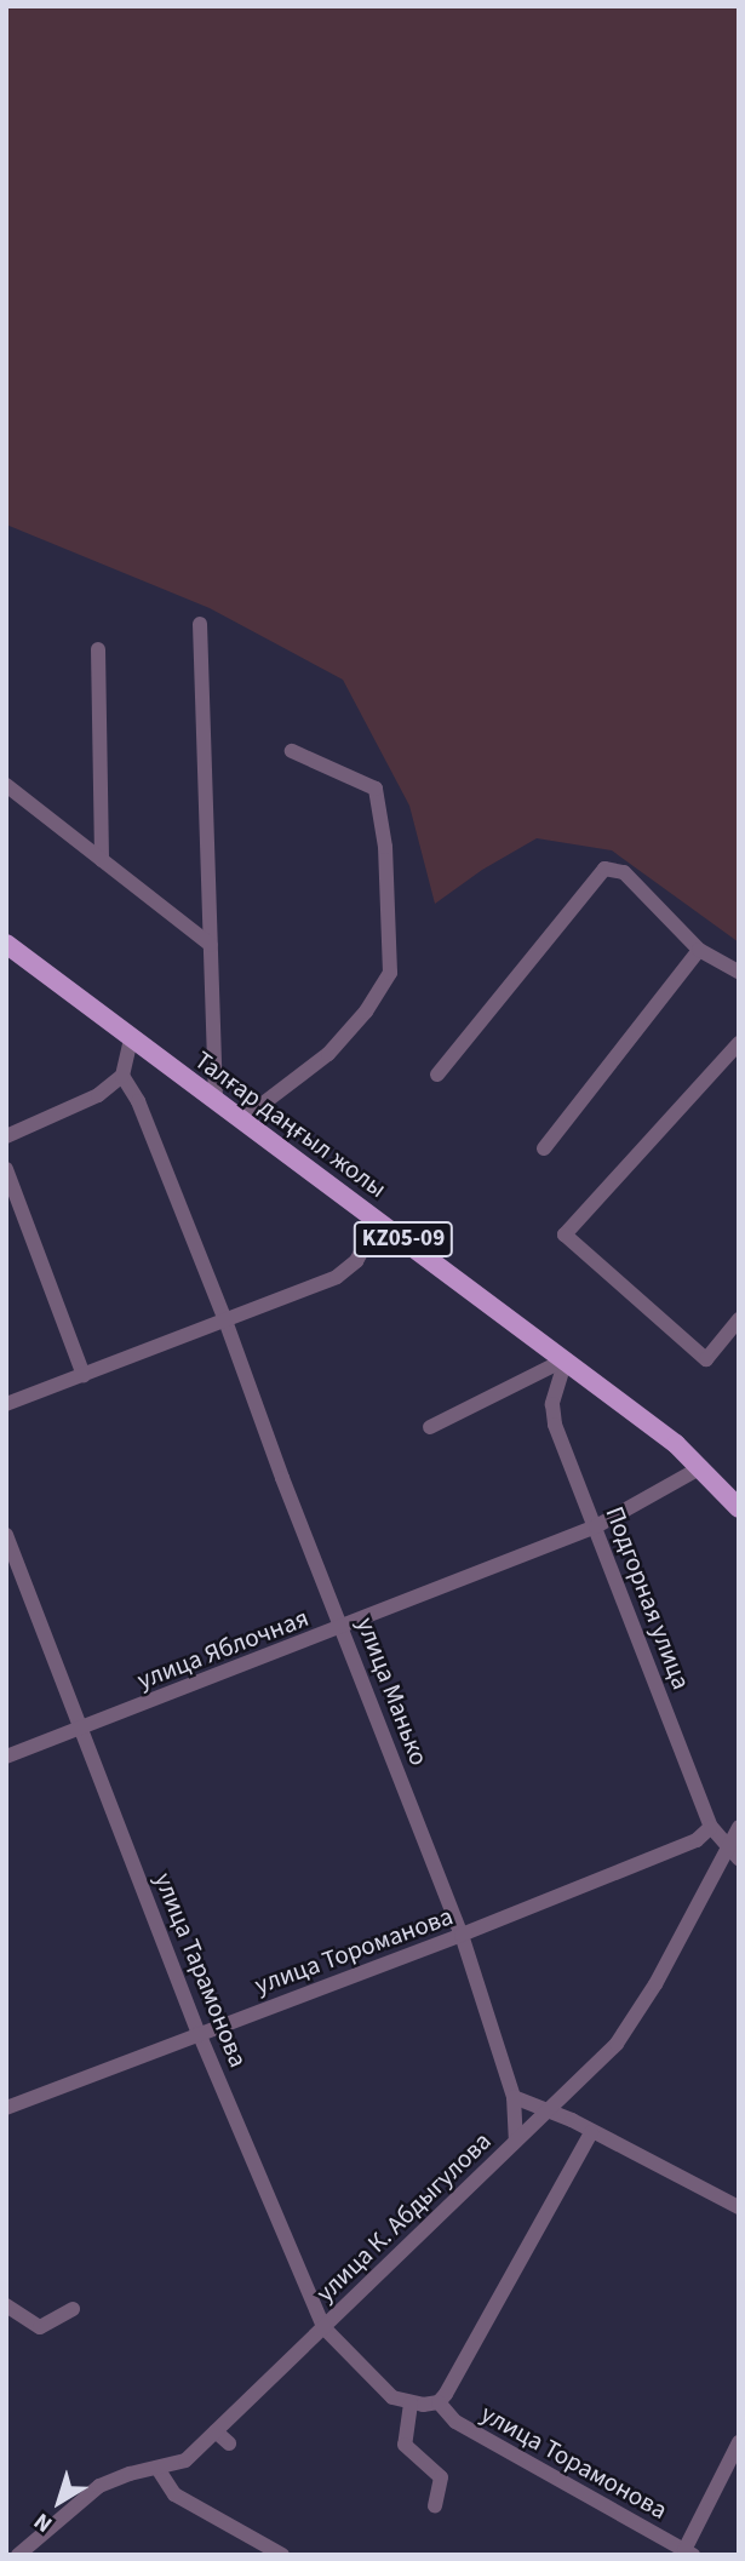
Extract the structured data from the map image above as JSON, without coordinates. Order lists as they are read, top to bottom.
{
  "streets": {
    "main road": ["Талғар даңғыл жолы", "KZ05-09"],
    "street": [
      "Подгорная улица",
      "улица Яблочная",
      "улица Манько",
      "улица Тороманова",
      "улица Тарамонова",
      "улица К. Абдыгулова",
      "улица Торамонова"
    ]
  },
  "crossings": [
    ["Талғар даңғыл жолы", "Подгорная улица"],
    ["Талғар даңғыл жолы", "улица Яблочная"],
    ["Подгорная улица", "улица Яблочная"],
    ["Подгорная улица", "улица Тороманова"],
    ["Подгорная улица", "улица К. Абдыгулова"],
    ["улица Яблочная", "улица Манько"],
    ["улица Яблочная", "улица Тарамонова"],
    ["улица Манько", "улица Тороманова"],
    ["улица Манько", "улица К. Абдыгулова"],
    ["улица Тороманова", "улица Тарамонова"],
    ["улица Тарамонова", "улица К. Абдыгулова"]
  ],
  "north": "bottom left"
}
